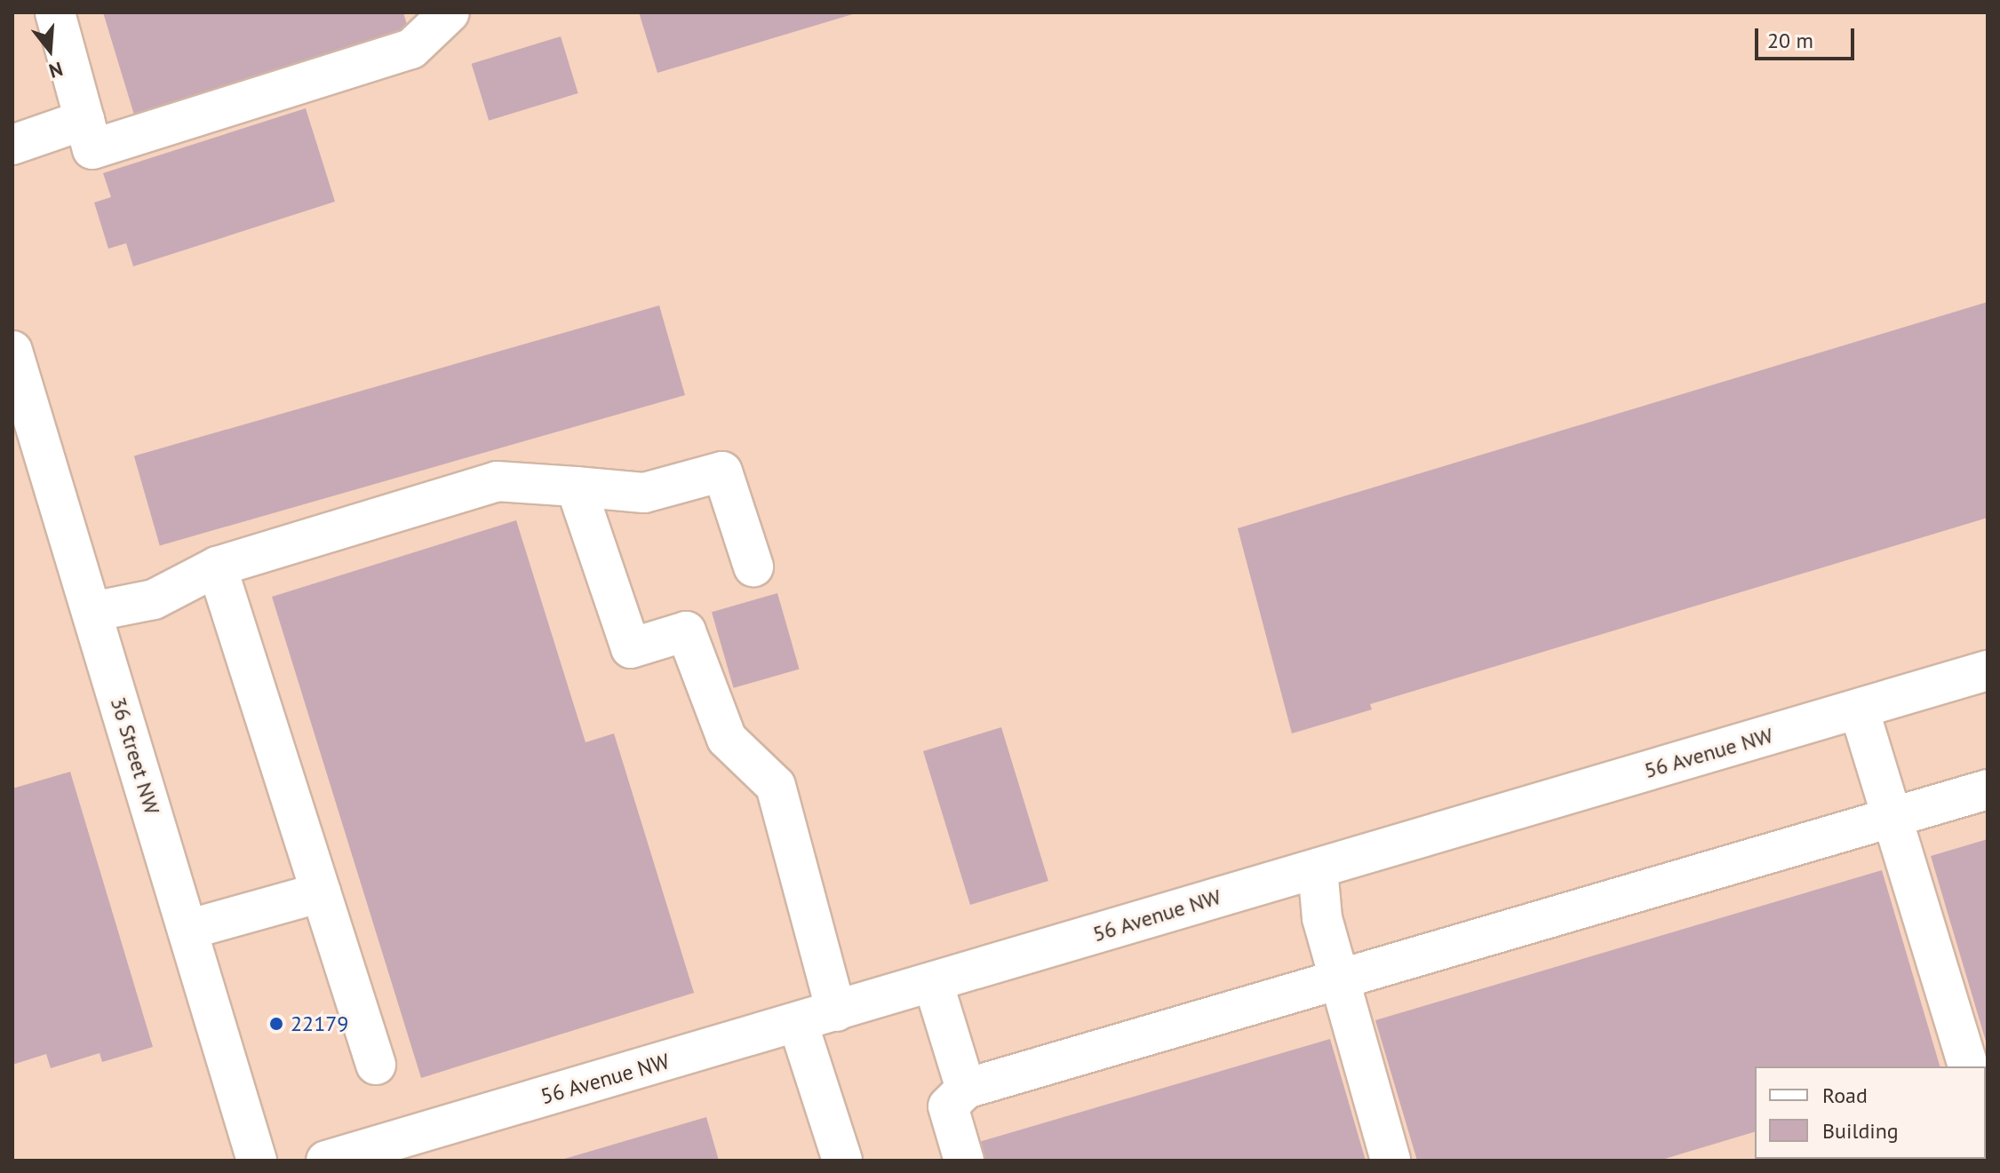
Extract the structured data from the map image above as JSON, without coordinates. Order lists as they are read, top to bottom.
{
  "streets": {
    "street": ["56 Avenue NW", "36 Street NW"]
  },
  "places": ["22179"],
  "legend": ["Road", "Building"],
  "scale_bar": "20 m",
  "north": "bottom"
}
